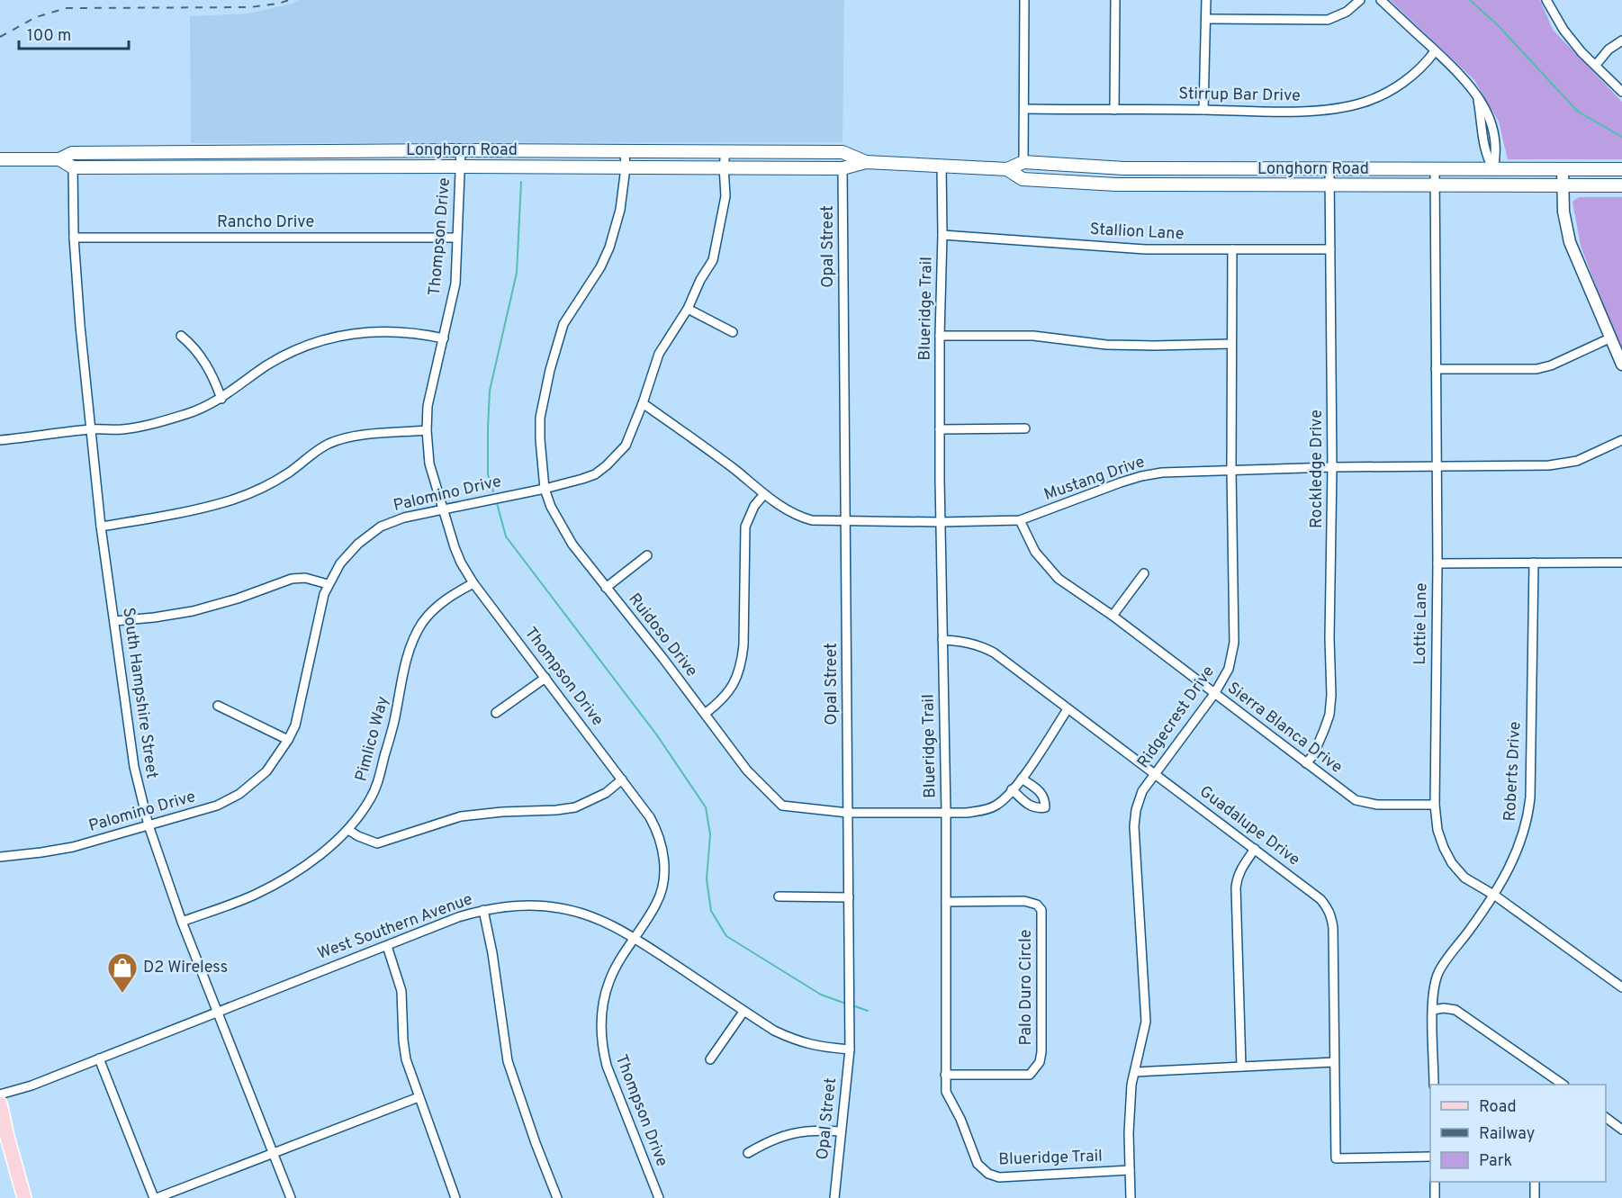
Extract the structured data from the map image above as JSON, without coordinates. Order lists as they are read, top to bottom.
{
  "streets": {
    "main road": ["Longhorn Road"],
    "street": [
      "Stirrup Bar Drive",
      "Rancho Drive",
      "Stallion Lane",
      "Thompson Drive",
      "Opal Street",
      "Blueridge Trail",
      "Rockledge Drive",
      "Mustang Drive",
      "Palomino Drive",
      "Lottie Lane",
      "Ruidoso Drive",
      "South Hampshire Street",
      "Ridgecrest Drive",
      "Sierra Blanca Drive",
      "Pimlico Way",
      "Roberts Drive",
      "Guadalupe Drive",
      "West Southern Avenue",
      "Palo Duro Circle"
    ]
  },
  "crossings": [
    ["Longhorn Road", "Thompson Drive"],
    ["Longhorn Road", "Opal Street"],
    ["Longhorn Road", "Blueridge Trail"],
    ["Longhorn Road", "Rockledge Drive"],
    ["Longhorn Road", "Palomino Drive"],
    ["Longhorn Road", "Lottie Lane"],
    ["Longhorn Road", "Ruidoso Drive"],
    ["Longhorn Road", "South Hampshire Street"],
    ["Rancho Drive", "Thompson Drive"],
    ["Rancho Drive", "South Hampshire Street"],
    ["Stallion Lane", "Blueridge Trail"],
    ["Stallion Lane", "Rockledge Drive"],
    ["Stallion Lane", "Ridgecrest Drive"],
    ["Thompson Drive", "Palomino Drive"],
    ["Thompson Drive", "Pimlico Way"],
    ["Thompson Drive", "West Southern Avenue"],
    ["Opal Street", "Mustang Drive"],
    ["Opal Street", "Ruidoso Drive"],
    ["Opal Street", "West Southern Avenue"],
    ["Blueridge Trail", "Mustang Drive"],
    ["Blueridge Trail", "Ruidoso Drive"],
    ["Blueridge Trail", "Ridgecrest Drive"],
    ["Blueridge Trail", "Guadalupe Drive"],
    ["Blueridge Trail", "Palo Duro Circle"],
    ["Rockledge Drive", "Mustang Drive"],
    ["Rockledge Drive", "Sierra Blanca Drive"],
    ["Mustang Drive", "Palomino Drive"],
    ["Mustang Drive", "Lottie Lane"],
    ["Mustang Drive", "Ridgecrest Drive"],
    ["Mustang Drive", "Sierra Blanca Drive"],
    ["Palomino Drive", "Ruidoso Drive"],
    ["Palomino Drive", "South Hampshire Street"],
    ["Lottie Lane", "Sierra Blanca Drive"],
    ["Lottie Lane", "Roberts Drive"],
    ["Ruidoso Drive", "Guadalupe Drive"],
    ["South Hampshire Street", "Pimlico Way"],
    ["South Hampshire Street", "West Southern Avenue"],
    ["Ridgecrest Drive", "Sierra Blanca Drive"],
    ["Ridgecrest Drive", "Guadalupe Drive"]
  ],
  "places": {
    "shop": ["D2 Wireless"]
  },
  "legend": ["Road", "Railway", "Park"],
  "scale_bar": "100 m"
}
